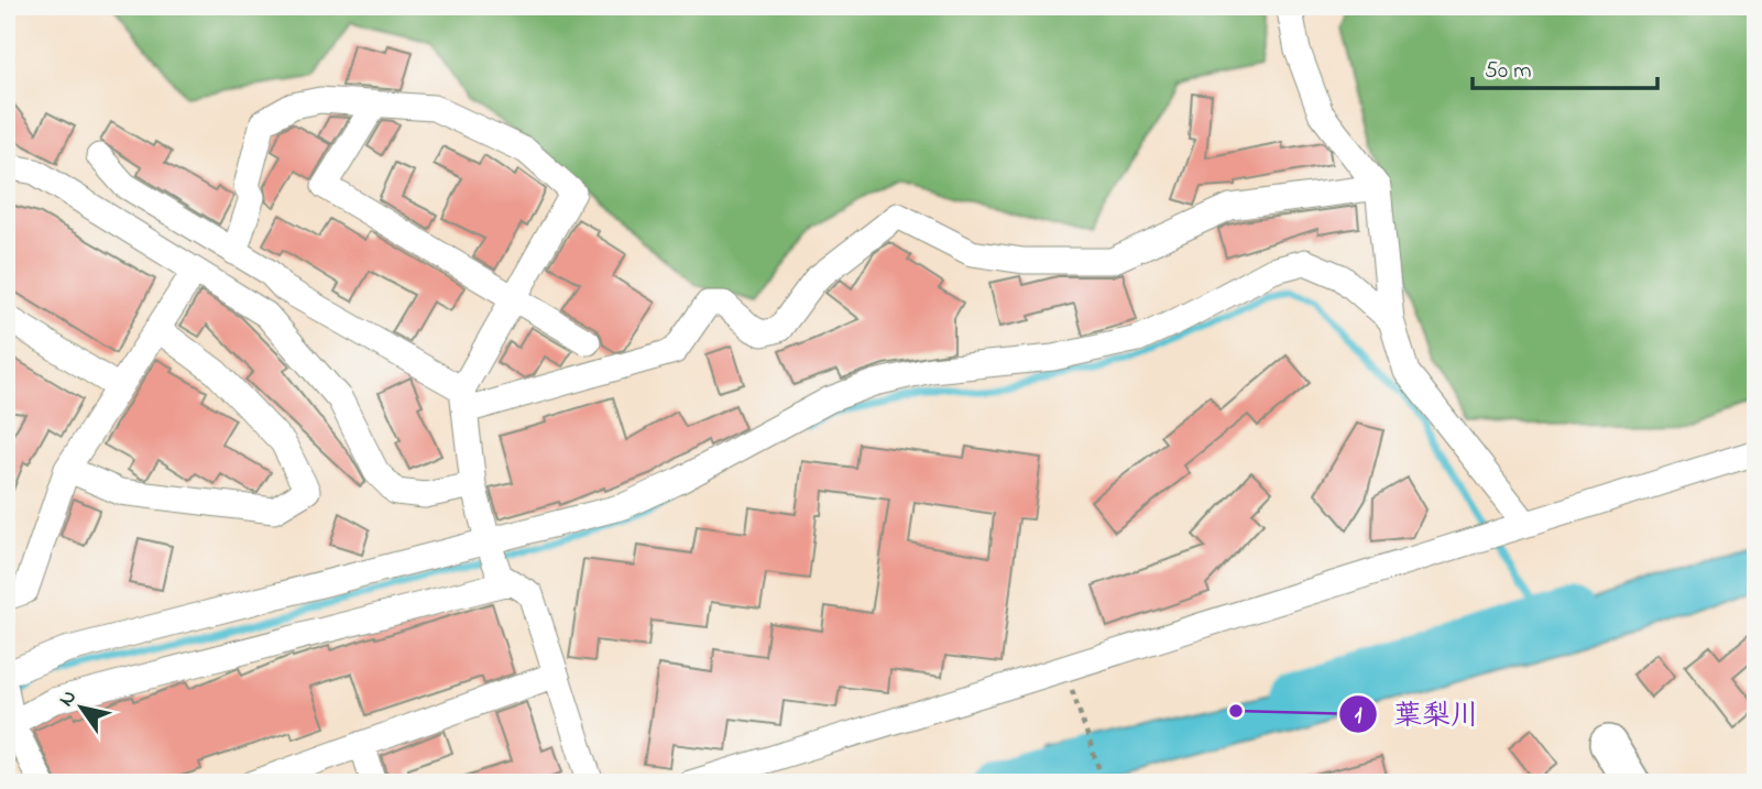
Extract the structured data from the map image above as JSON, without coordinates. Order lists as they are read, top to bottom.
{
  "places": ["葉梨川"],
  "scale_bar": "50 m",
  "north": "top left"
}
